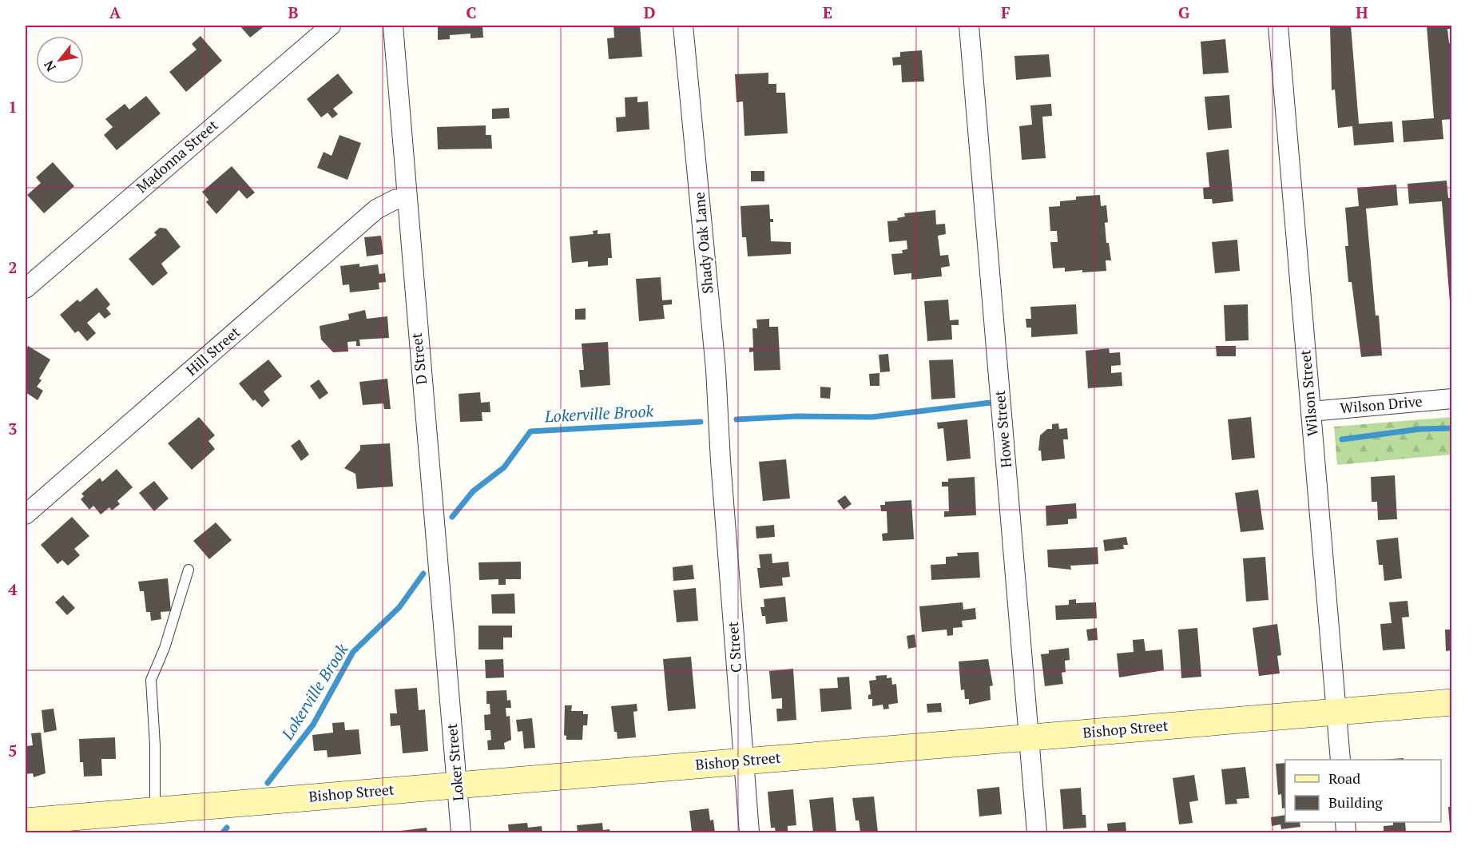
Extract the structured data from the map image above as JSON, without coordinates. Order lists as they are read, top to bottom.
{
  "streets": {
    "street": [
      "Madonna Street",
      "Shady Oak Lane",
      "Hill Street",
      "D Street",
      "Wilson Street",
      "Wilson Drive",
      "Howe Street",
      "C Street",
      "Bishop Street",
      "Loker Street"
    ]
  },
  "crossings": [
    ["Shady Oak Lane", "C Street"],
    ["Hill Street", "D Street"],
    ["D Street", "Loker Street"],
    ["Wilson Street", "Wilson Drive"],
    ["Wilson Street", "Bishop Street"],
    ["Howe Street", "Bishop Street"],
    ["C Street", "Bishop Street"],
    ["Bishop Street", "Loker Street"]
  ],
  "water": ["Lokerville Brook"],
  "legend": ["Road", "Building"],
  "north": "bottom left",
  "grid": {
    "columns": [
      "A",
      "B",
      "C",
      "D",
      "E",
      "F",
      "G",
      "H"
    ],
    "rows": [
      "1",
      "2",
      "3",
      "4",
      "5"
    ]
  }
}
